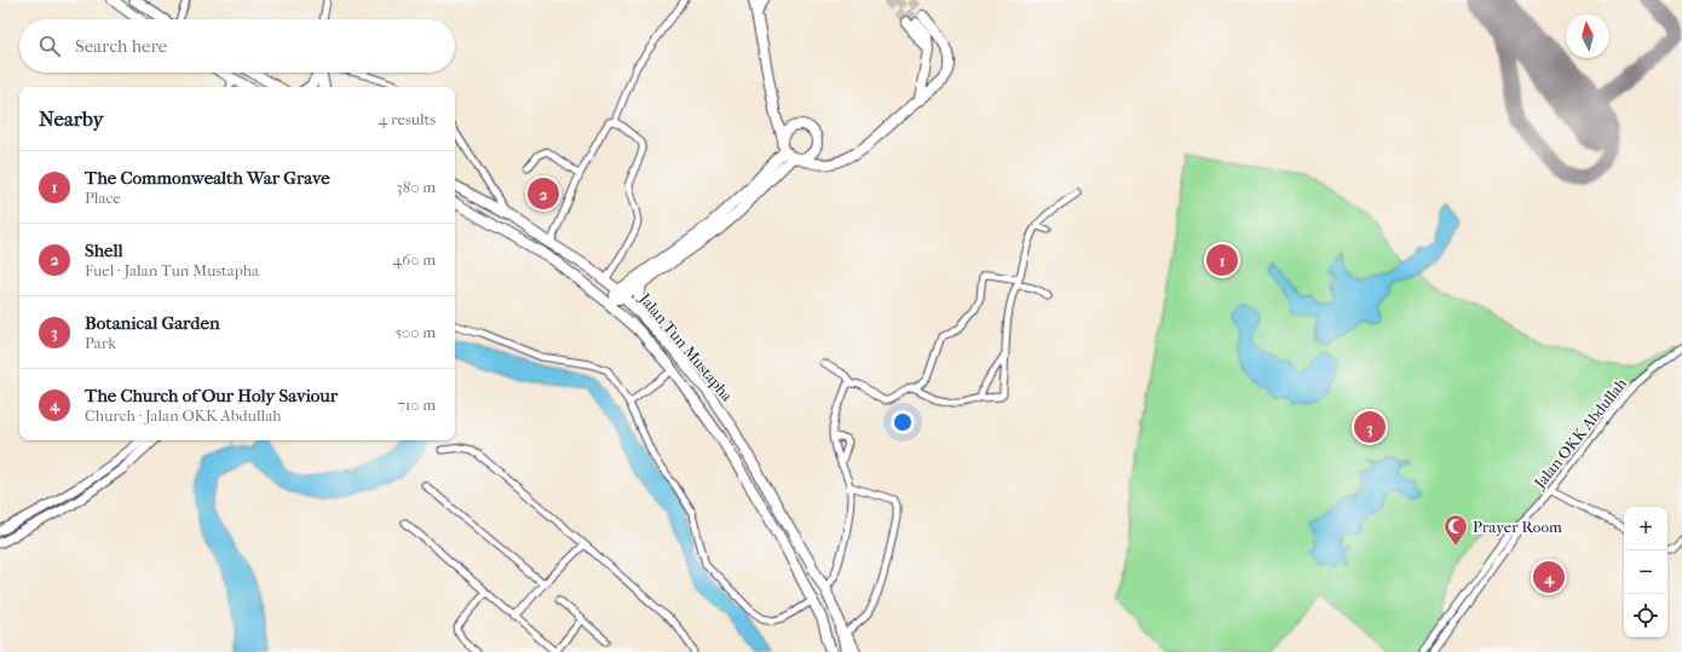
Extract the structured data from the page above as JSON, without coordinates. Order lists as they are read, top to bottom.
{
  "streets": {
    "main road": ["Jalan Tun Mustapha"],
    "street": ["Jalan OKK Abdullah"]
  },
  "places": {
    "mosque": ["Prayer Room"]
  },
  "north": "top",
  "page": {
    "search": "Search here",
    "heading": ["Nearby", "4 results"],
    "list": [
      {
        "mark": "1",
        "name": "The Commonwealth War Grave",
        "note": "Place",
        "value": "380 m"
      },
      {
        "mark": "2",
        "name": "Shell",
        "note": "Fuel · Jalan Tun Mustapha",
        "value": "460 m"
      },
      {
        "mark": "3",
        "name": "Botanical Garden",
        "note": "Park",
        "value": "500 m"
      },
      {
        "mark": "4",
        "name": "The Church of Our Holy Saviour",
        "note": "Church · Jalan OKK Abdullah",
        "value": "710 m"
      }
    ],
    "pins": [
      "2",
      "1",
      "3",
      "4"
    ],
    "map_buttons": ["+", "−"]
  }
}
